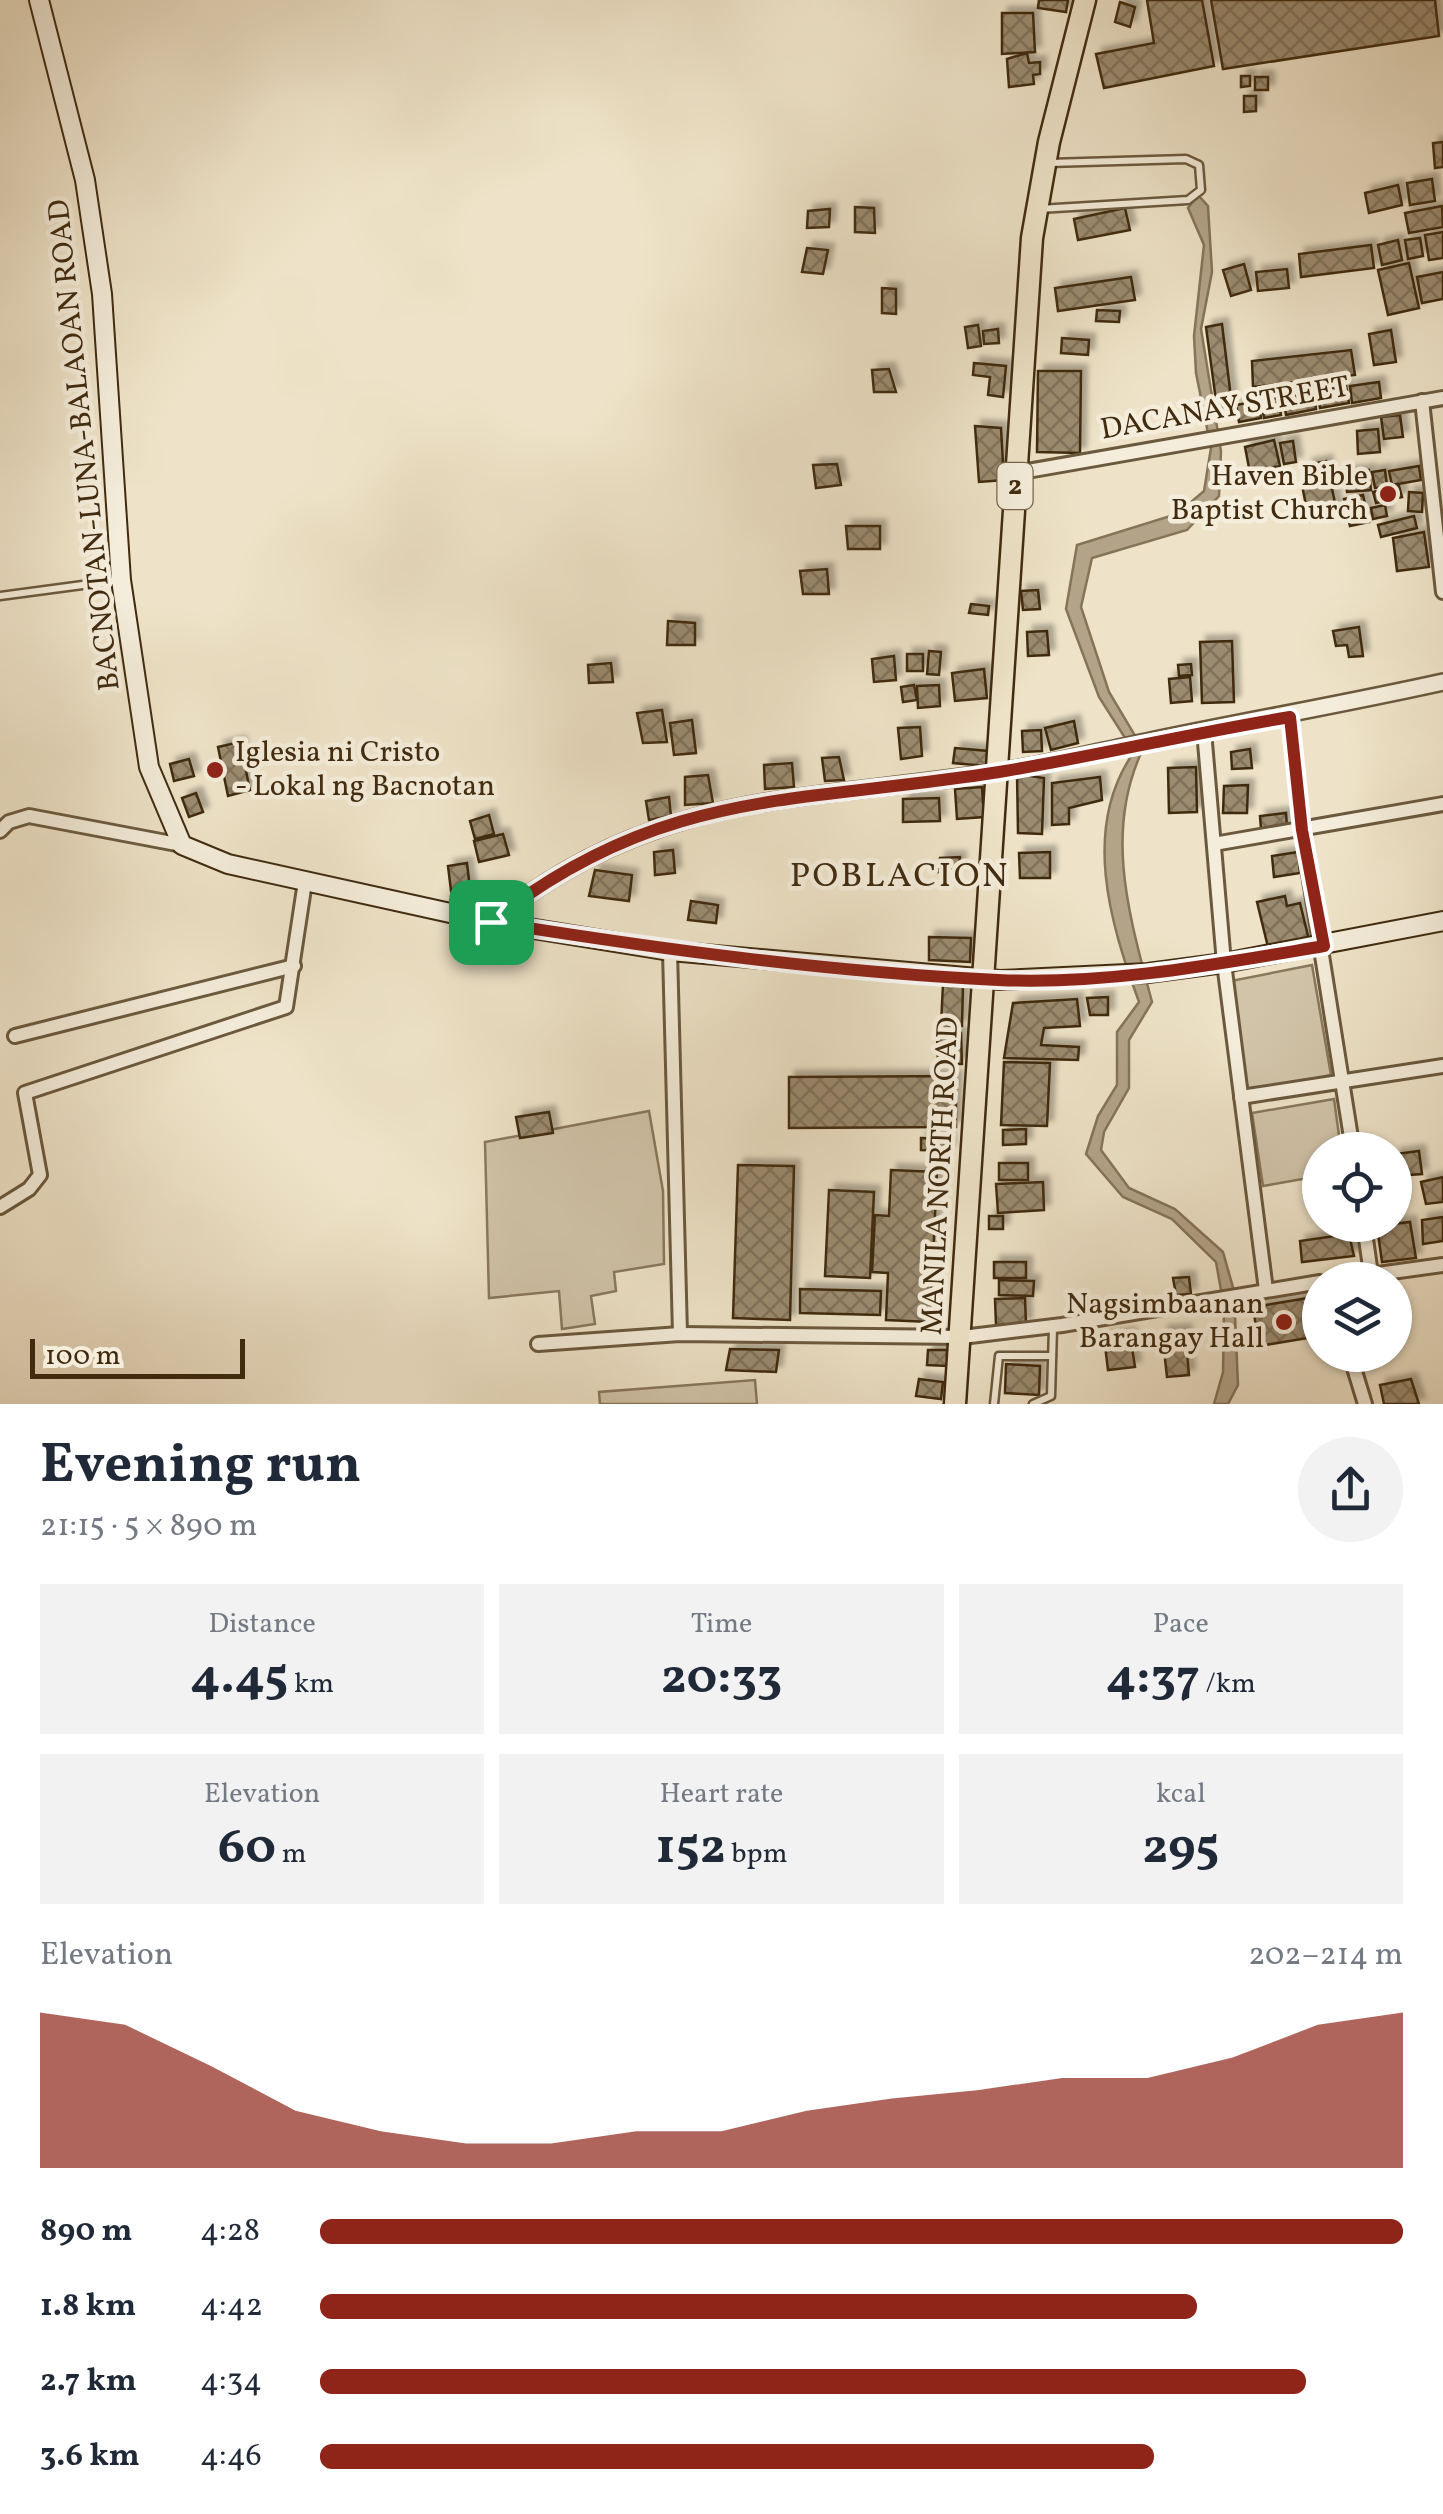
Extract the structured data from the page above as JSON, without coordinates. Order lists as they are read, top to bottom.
{
  "streets": {
    "highway": ["2", "MANILA NORTH ROAD"],
    "main road": ["BACNOTAN-LUNA-BALAOAN ROAD"],
    "street": ["DACANAY STREET"]
  },
  "crossings": [
    ["DACANAY STREET", "MANILA NORTH ROAD"]
  ],
  "districts": ["POBLACION"],
  "places": ["Haven Bible Baptist Church", "Iglesia ni Cristo - Lokal ng Bacnotan", "Nagsimbaanan Barangay Hall"],
  "scale_bar": "100 m",
  "page": {
    "scale": "100 m",
    "heading": ["Evening run", "21:15 · 5 × 890 m"],
    "stats": [
      ["Distance", "4.45 km"],
      ["Time", "20:33"],
      ["Pace", "4:37 /km"],
      ["Elevation", "60 m"],
      ["Heart rate", "152 bpm"],
      ["kcal", "295"]
    ],
    "chart": ["Elevation", "202–214 m"],
    "list": [
      {
        "name": "890 m",
        "note": "4:28"
      },
      {
        "name": "1.8 km",
        "note": "4:42"
      },
      {
        "name": "2.7 km",
        "note": "4:34"
      },
      {
        "name": "3.6 km",
        "note": "4:46"
      }
    ]
  }
}
